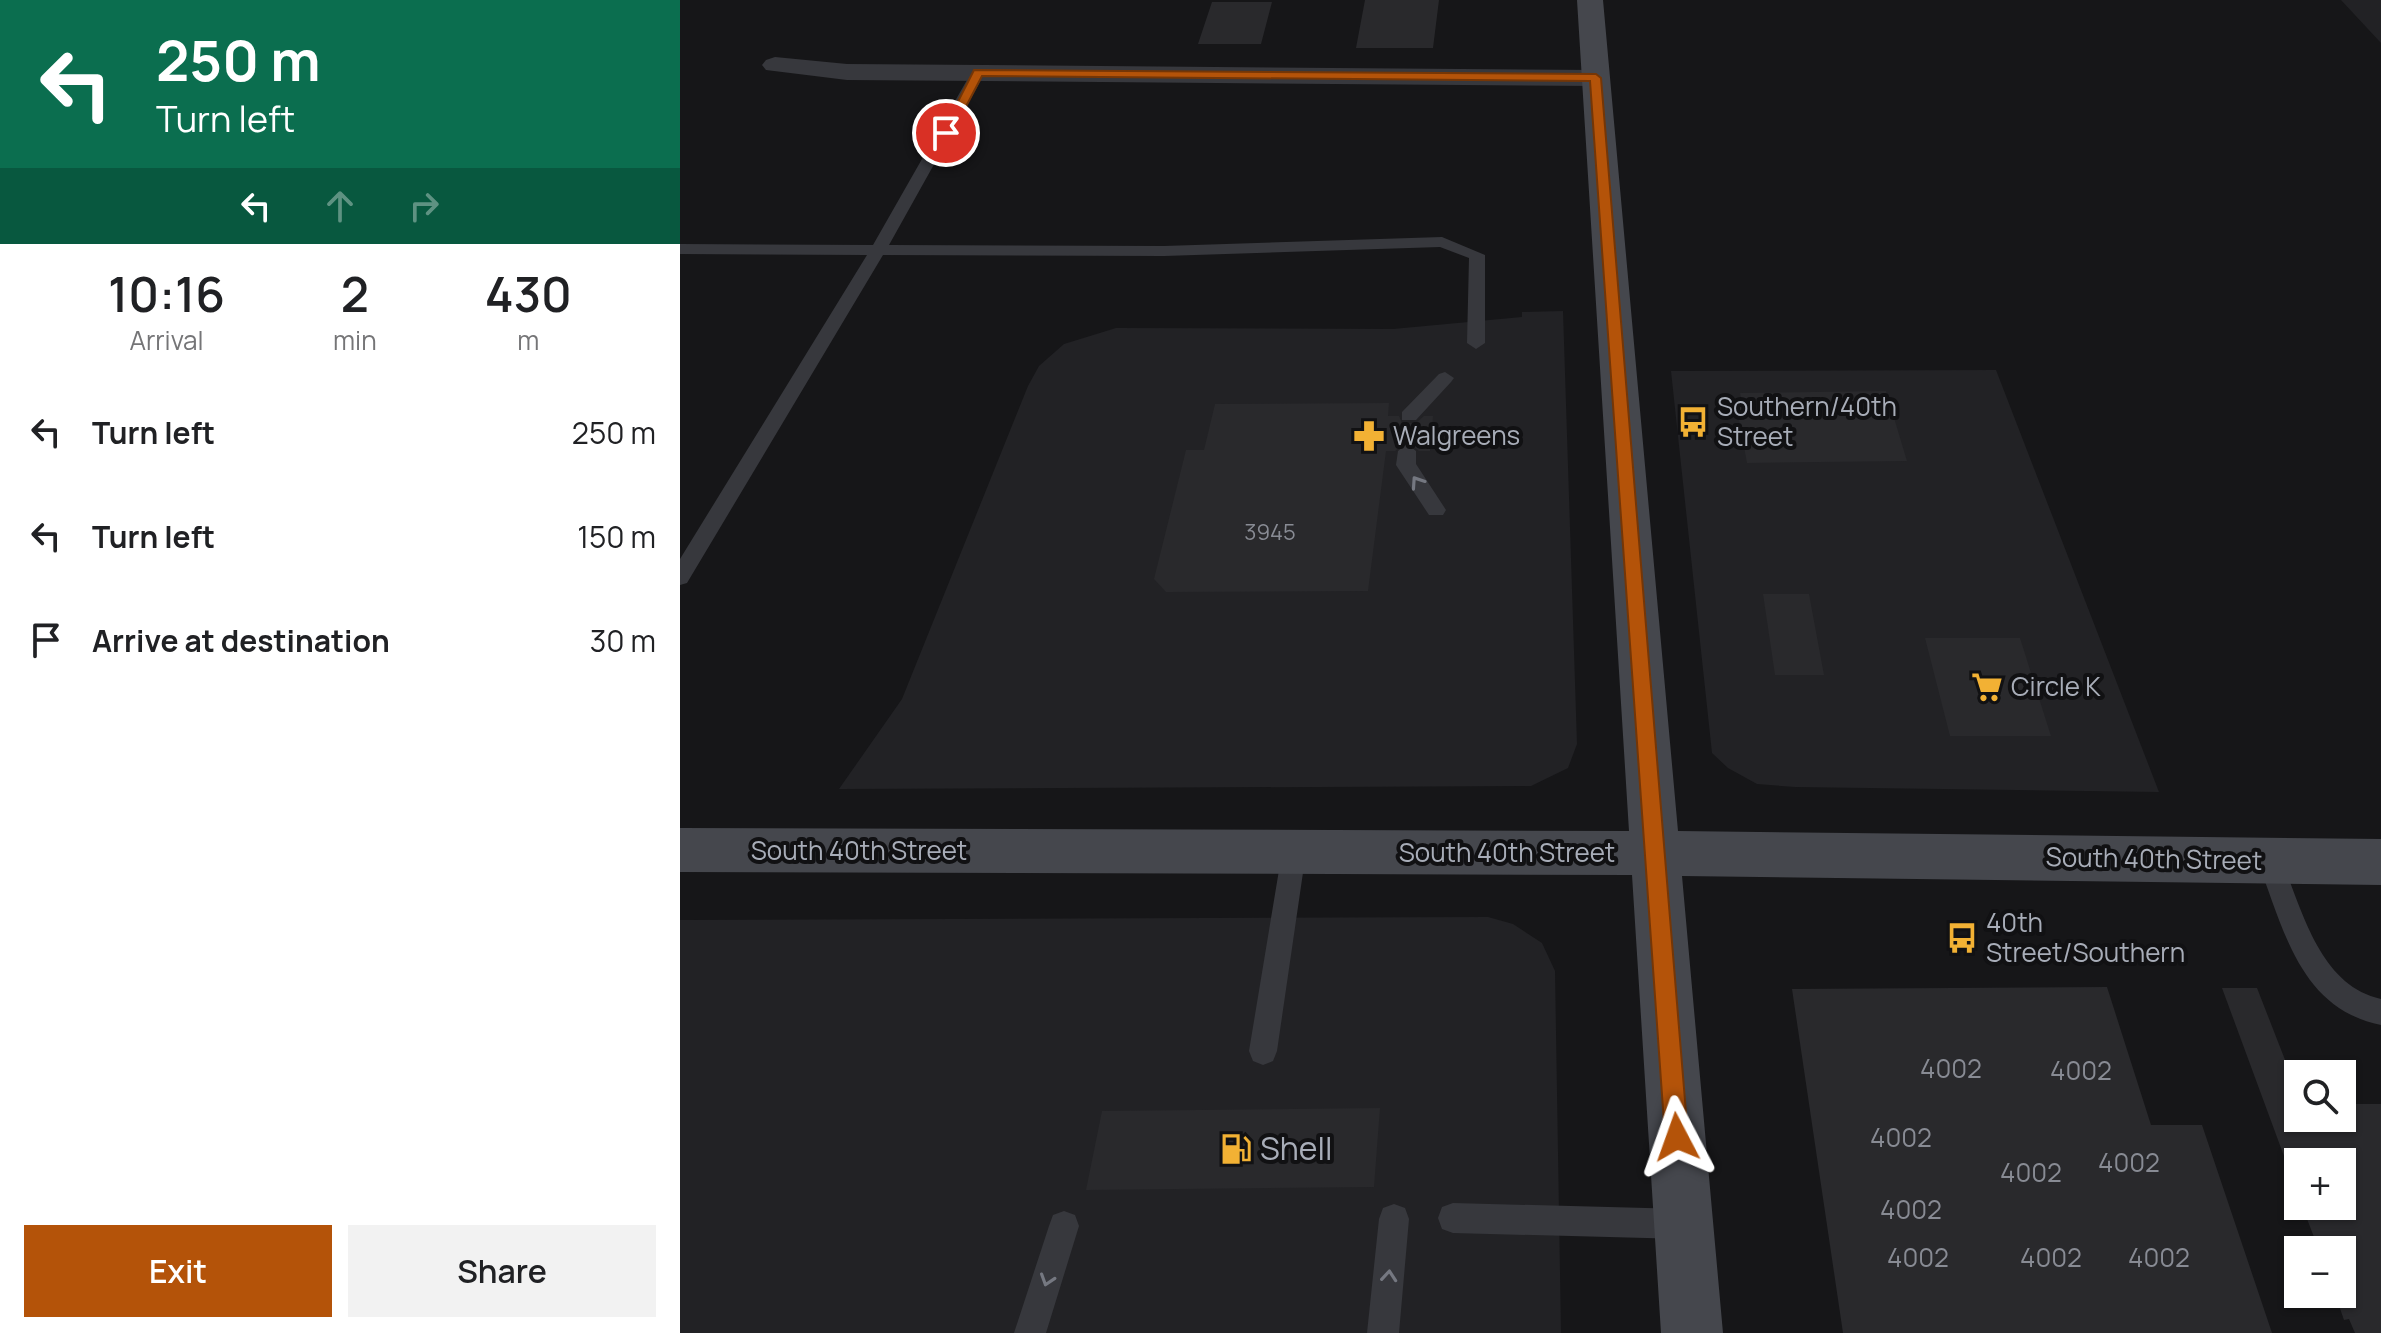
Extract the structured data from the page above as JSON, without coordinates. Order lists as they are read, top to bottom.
{
  "streets": {
    "main road": ["South 40th Street"]
  },
  "places": {
    "bus stop": ["Southern/40th Street", "40th Street/Southern"],
    "pharmacy": ["Walgreens"],
    "supermarket": ["Circle K"],
    "fuel station": ["Shell"]
  },
  "house_numbers": [
    "3945",
    "4002",
    "4002",
    "4002",
    "4002",
    "4002",
    "4002",
    "4002",
    "4002",
    "4002"
  ],
  "page": {
    "turn": ["250 m", "Turn left"],
    "eta": [
      "10:16",
      "Arrival",
      "2",
      "min",
      "430",
      "m"
    ],
    "list": [
      {
        "name": "Turn left",
        "value": "250 m"
      },
      {
        "name": "Turn left",
        "value": "150 m"
      },
      {
        "name": "Arrive at destination",
        "value": "30 m"
      }
    ],
    "map_buttons": ["+", "−"],
    "buttons": ["Exit", "Share"]
  }
}
